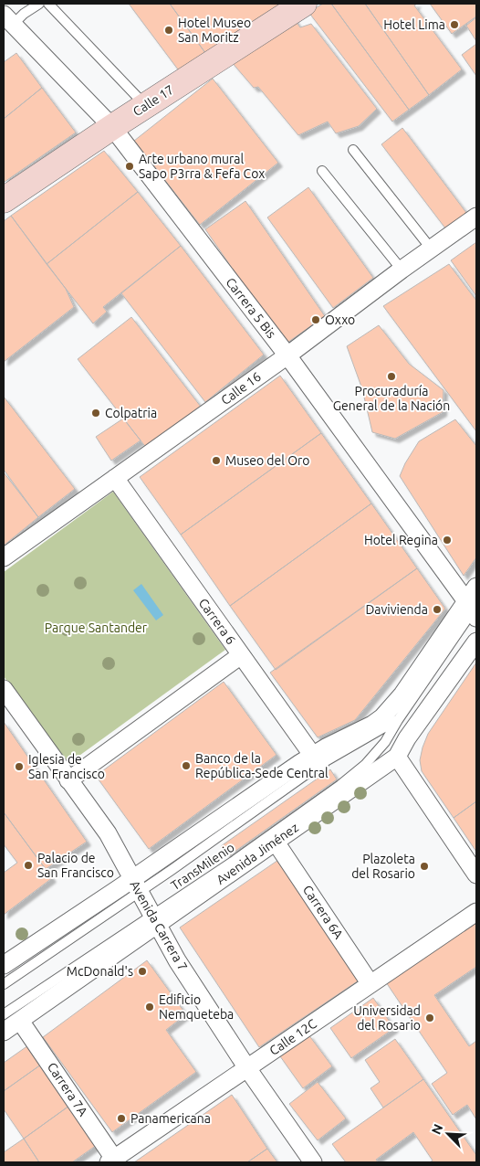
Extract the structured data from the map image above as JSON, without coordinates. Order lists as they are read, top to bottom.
{
  "streets": {
    "street": [
      "Calle 17",
      "Carrera 5 Bis",
      "Calle 16",
      "Carrera 6",
      "Avenida Jiménez",
      "Carrera 6A",
      "Avenida Carrera 7",
      "Calle 12C",
      "Carrera 7A"
    ],
    "lane": ["TransMilenio"]
  },
  "crossings": [
    ["Calle 17", "Carrera 5 Bis"],
    ["Carrera 5 Bis", "Calle 16"],
    ["Carrera 5 Bis", "TransMilenio"],
    ["Calle 16", "Carrera 6"],
    ["Carrera 6", "TransMilenio"],
    ["Avenida Jiménez", "TransMilenio"],
    ["Avenida Jiménez", "Carrera 6A"],
    ["Avenida Jiménez", "Avenida Carrera 7"],
    ["Avenida Jiménez", "Carrera 7A"],
    ["TransMilenio", "Avenida Carrera 7"],
    ["Carrera 6A", "Calle 12C"],
    ["Avenida Carrera 7", "Calle 12C"],
    ["Calle 12C", "Carrera 7A"]
  ],
  "parks": ["Parque Santander"],
  "places": [
    "Hotel Lima",
    "Hotel Museo San Moritz",
    "Arte urbano mural Sapo P3rra & Fefa Cox",
    "Oxxo",
    "Procuraduría General de la Nación",
    "Colpatria",
    "Museo del Oro",
    "Hotel Regina",
    "Davivienda",
    "Banco de la República-Sede Central",
    "Iglesia de San Francisco",
    "Palacio de San Francisco",
    "Plazoleta del Rosario",
    "McDonald's",
    "Edificio Nemqueteba",
    "Universidad del Rosario",
    "Panamericana"
  ],
  "north": "top left"
}
